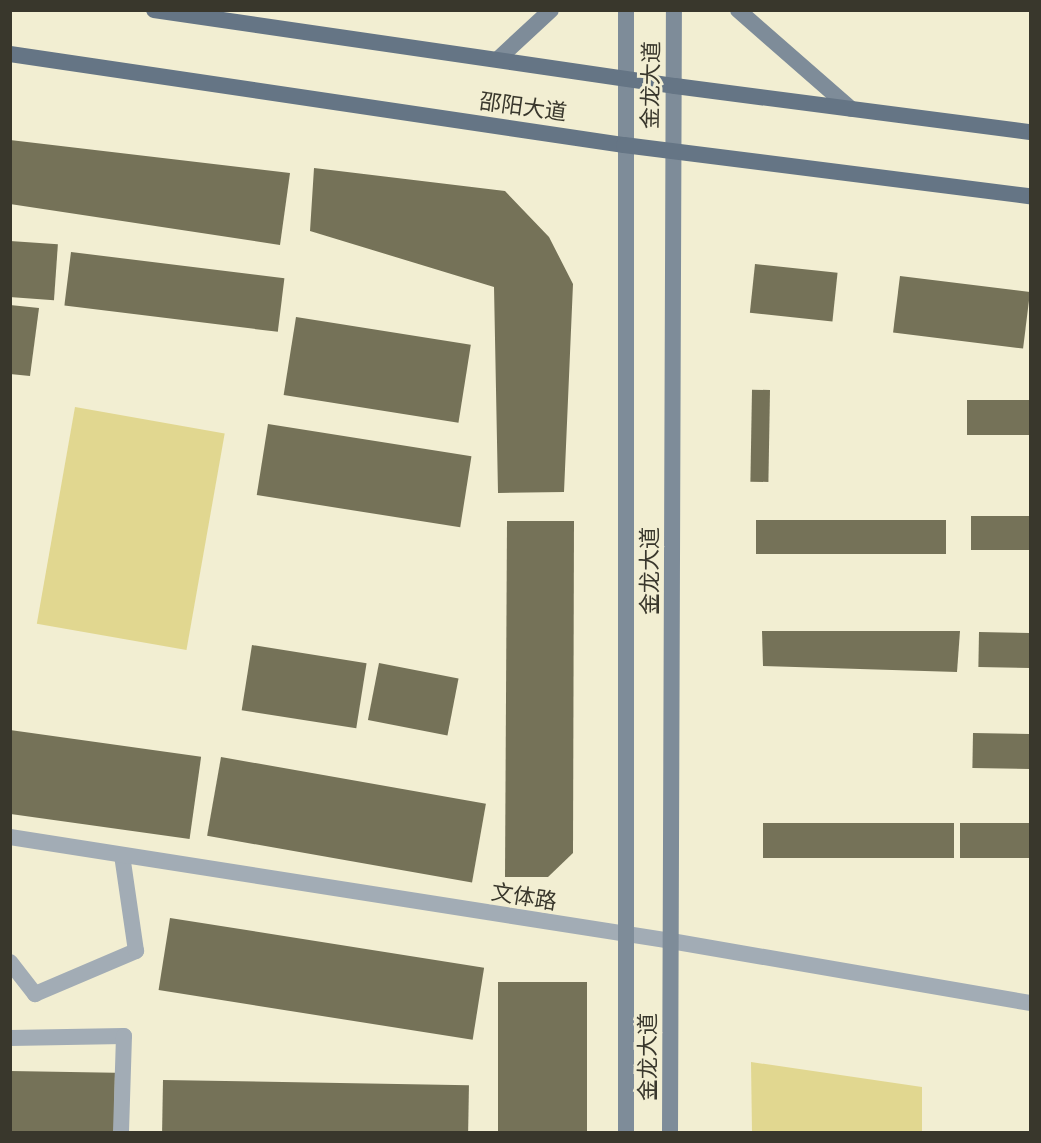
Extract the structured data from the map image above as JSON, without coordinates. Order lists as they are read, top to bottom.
{
  "streets": {
    "main road": ["金龙大道", "邵阳大道"],
    "street": ["文体路"]
  },
  "crossings": [
    ["金龙大道", "邵阳大道"],
    ["金龙大道", "文体路"]
  ]
}
